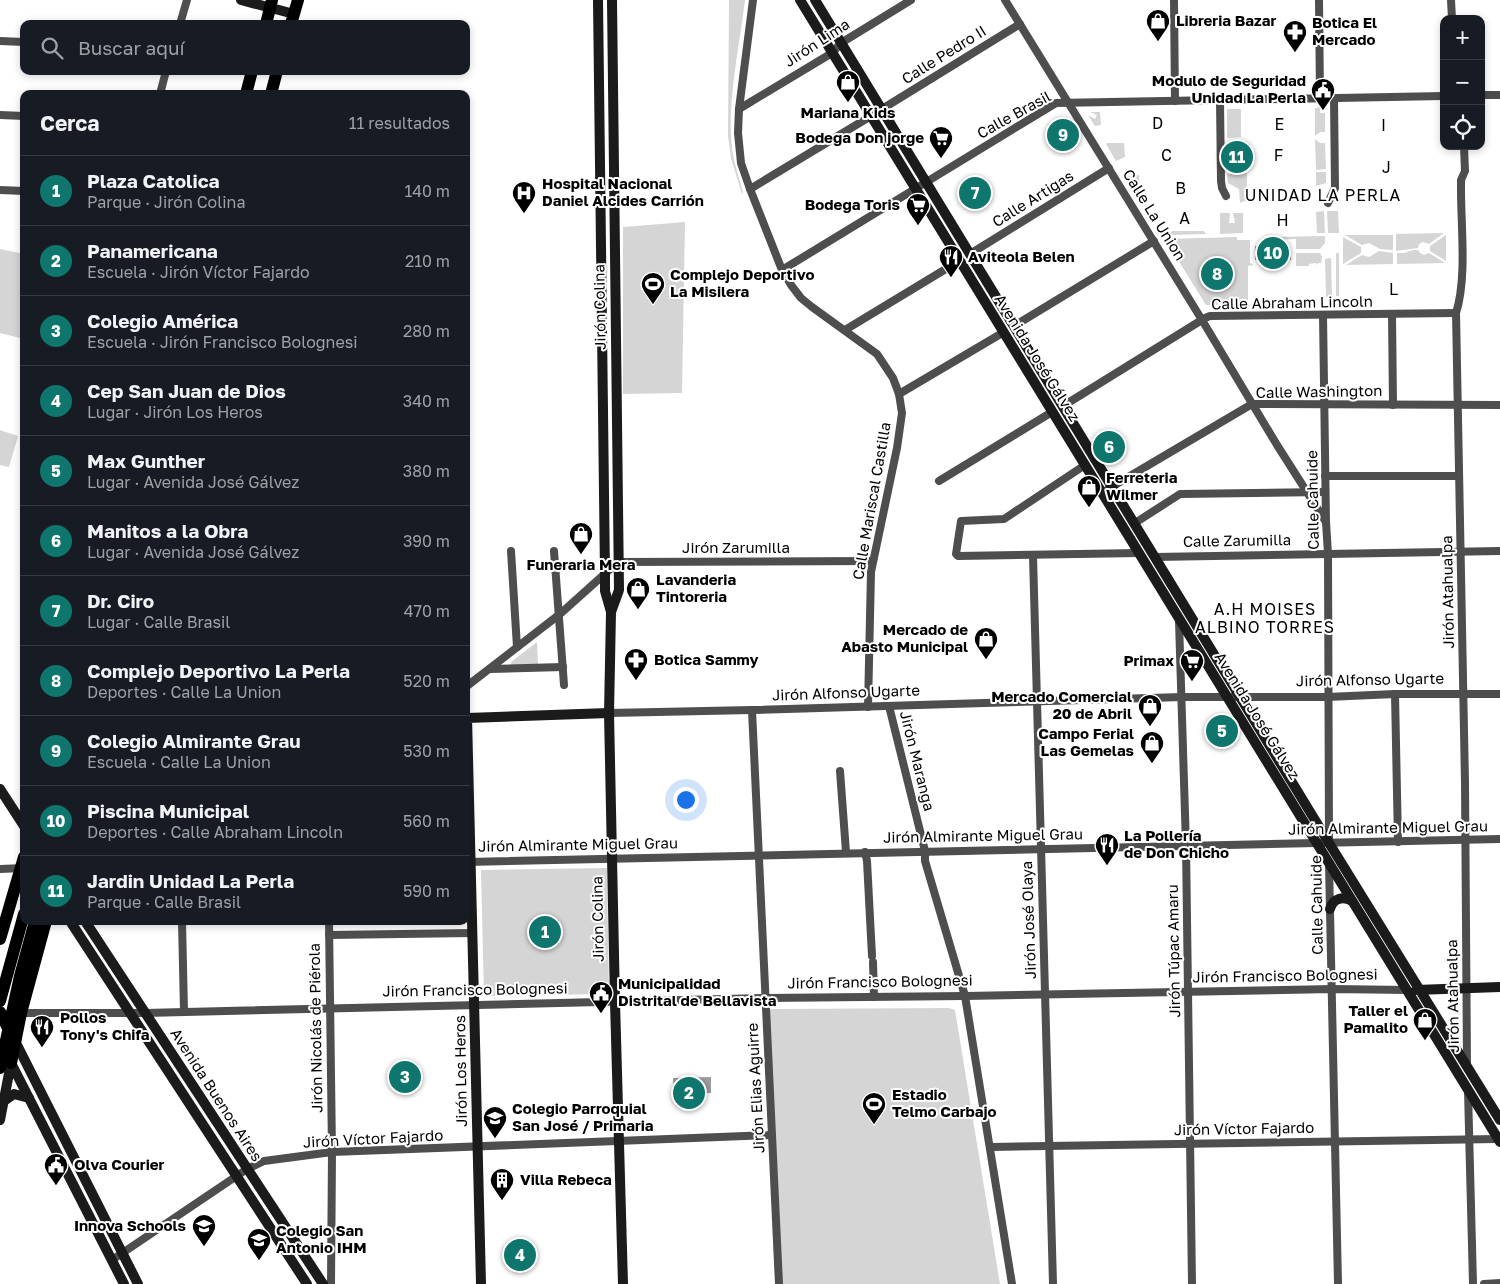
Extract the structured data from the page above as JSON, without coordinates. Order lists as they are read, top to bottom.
{
  "streets": {
    "main road": [
      "Jirón Colina",
      "Avenida José Gálvez",
      "Jirón Alfonso Ugarte",
      "Jirón Francisco Bolognesi",
      "Jirón Los Heros",
      "Avenida Buenos Aires"
    ],
    "street": [
      "Jirón Lima",
      "Calle Pedro II",
      "Calle Brasil",
      "Calle Artigas",
      "Calle La Union",
      "Calle Abraham Lincoln",
      "Calle Washington",
      "Calle Cahuide",
      "Calle Mariscal Castilla",
      "Calle Zarumilla",
      "Jirón Zarumilla",
      "Jirón Atahualpa",
      "Jirón Maranga",
      "Jirón Almirante Miguel Grau",
      "Jirón José Olaya",
      "Jirón Túpac Amaru",
      "Jirón Nicolás de Piérola",
      "Jirón Elias Aguirre",
      "Jirón Víctor Fajardo"
    ]
  },
  "crossings": [
    ["Jirón Lima", "Avenida José Gálvez"],
    ["Jirón Lima", "Calle Mariscal Castilla"],
    ["Calle Pedro II", "Calle La Union"],
    ["Calle Pedro II", "Avenida José Gálvez"],
    ["Calle Brasil", "Calle La Union"],
    ["Calle Brasil", "Avenida José Gálvez"],
    ["Calle Brasil", "Calle Mariscal Castilla"],
    ["Calle Artigas", "Calle La Union"],
    ["Calle Artigas", "Avenida José Gálvez"],
    ["Calle La Union", "Calle Abraham Lincoln"],
    ["Calle La Union", "Calle Washington"],
    ["Calle La Union", "Calle Cahuide"],
    ["Calle Abraham Lincoln", "Avenida José Gálvez"],
    ["Calle Abraham Lincoln", "Calle Cahuide"],
    ["Calle Abraham Lincoln", "Jirón Atahualpa"],
    ["Jirón Colina", "Jirón Zarumilla"],
    ["Jirón Colina", "Jirón Alfonso Ugarte"],
    ["Jirón Colina", "Jirón Almirante Miguel Grau"],
    ["Jirón Colina", "Jirón Francisco Bolognesi"],
    ["Jirón Colina", "Jirón Víctor Fajardo"],
    ["Avenida José Gálvez", "Calle Washington"],
    ["Avenida José Gálvez", "Calle Cahuide"],
    ["Avenida José Gálvez", "Calle Zarumilla"],
    ["Avenida José Gálvez", "Jirón Atahualpa"],
    ["Avenida José Gálvez", "Jirón Alfonso Ugarte"],
    ["Avenida José Gálvez", "Jirón Almirante Miguel Grau"],
    ["Avenida José Gálvez", "Jirón Túpac Amaru"],
    ["Avenida José Gálvez", "Jirón Francisco Bolognesi"],
    ["Avenida José Gálvez", "Jirón Víctor Fajardo"],
    ["Calle Washington", "Calle Cahuide"],
    ["Calle Washington", "Jirón Atahualpa"],
    ["Calle Cahuide", "Calle Zarumilla"],
    ["Calle Cahuide", "Jirón Alfonso Ugarte"],
    ["Calle Cahuide", "Jirón Almirante Miguel Grau"],
    ["Calle Cahuide", "Jirón Francisco Bolognesi"],
    ["Calle Cahuide", "Jirón Víctor Fajardo"],
    ["Calle Mariscal Castilla", "Jirón Zarumilla"],
    ["Calle Mariscal Castilla", "Jirón Alfonso Ugarte"],
    ["Calle Zarumilla", "Jirón Atahualpa"],
    ["Jirón Atahualpa", "Jirón Alfonso Ugarte"],
    ["Jirón Atahualpa", "Jirón Almirante Miguel Grau"],
    ["Jirón Atahualpa", "Jirón Francisco Bolognesi"],
    ["Jirón Alfonso Ugarte", "Jirón Maranga"],
    ["Jirón Alfonso Ugarte", "Jirón José Olaya"],
    ["Jirón Alfonso Ugarte", "Jirón Túpac Amaru"],
    ["Jirón Alfonso Ugarte", "Jirón Elias Aguirre"],
    ["Jirón Maranga", "Jirón Almirante Miguel Grau"],
    ["Jirón Maranga", "Jirón Francisco Bolognesi"],
    ["Jirón Maranga", "Jirón Víctor Fajardo"],
    ["Jirón Almirante Miguel Grau", "Jirón José Olaya"],
    ["Jirón Almirante Miguel Grau", "Jirón Túpac Amaru"],
    ["Jirón Almirante Miguel Grau", "Jirón Elias Aguirre"],
    ["Jirón José Olaya", "Jirón Francisco Bolognesi"],
    ["Jirón José Olaya", "Jirón Víctor Fajardo"],
    ["Jirón Túpac Amaru", "Jirón Francisco Bolognesi"],
    ["Jirón Túpac Amaru", "Jirón Víctor Fajardo"],
    ["Jirón Francisco Bolognesi", "Jirón Nicolás de Piérola"],
    ["Jirón Francisco Bolognesi", "Jirón Los Heros"],
    ["Jirón Francisco Bolognesi", "Jirón Elias Aguirre"],
    ["Jirón Francisco Bolognesi", "Avenida Buenos Aires"],
    ["Jirón Nicolás de Piérola", "Jirón Víctor Fajardo"],
    ["Jirón Los Heros", "Jirón Víctor Fajardo"],
    ["Jirón Elias Aguirre", "Jirón Víctor Fajardo"],
    ["Avenida Buenos Aires", "Jirón Víctor Fajardo"]
  ],
  "districts": [
    "D",
    "E",
    "I",
    "C",
    "F",
    "J",
    "B",
    "UNIDAD LA PERLA",
    "A",
    "H",
    "L",
    "A.H MOISES ALBINO TORRES"
  ],
  "places": {
    "shop": [
      "Libreria Bazar",
      "Mariana Kids",
      "Ferreteria Wilmer",
      "Funeraria Mera",
      "Lavanderia Tintoreria",
      "Mercado de Abasto Municipal",
      "Mercado Comercial 20 de Abril",
      "Campo Ferial Las Gemelas",
      "Taller el Pamalito"
    ],
    "pharmacy": ["Botica El Mercado", "Botica Sammy"],
    "public building": ["Modulo de Seguridad Unidad La Perla", "Municipalidad Distrital de Bellavista", "Olva Courier"],
    "supermarket": ["Bodega Don jorge", "Bodega Toris", "Primax"],
    "hospital": ["Hospital Nacional Daniel Alcides Carrión"],
    "restaurant": ["Aviteola Belen", "La Pollería de Don Chicho", "Pollos Tony's Chifa"],
    "sports": ["Complejo Deportivo La Misilera", "Estadio Telmo Carbajo"],
    "school or university": ["Colegio Parroquial San José / Primaria", "Innova Schools", "Colegio San Antonio IHM"],
    "building": ["Villa Rebeca"]
  },
  "page": {
    "map_buttons": ["+", "−"],
    "search": "Buscar aquí",
    "heading": ["Cerca", "11 resultados"],
    "pins": [
      "9",
      "11",
      "7",
      "10",
      "8",
      "6",
      "5",
      "1",
      "3",
      "2",
      "4"
    ],
    "list": [
      {
        "mark": "1",
        "name": "Plaza Catolica",
        "note": "Parque · Jirón Colina",
        "value": "140 m"
      },
      {
        "mark": "2",
        "name": "Panamericana",
        "note": "Escuela · Jirón Víctor Fajardo",
        "value": "210 m"
      },
      {
        "mark": "3",
        "name": "Colegio América",
        "note": "Escuela · Jirón Francisco Bolognesi",
        "value": "280 m"
      },
      {
        "mark": "4",
        "name": "Cep San Juan de Dios",
        "note": "Lugar · Jirón Los Heros",
        "value": "340 m"
      },
      {
        "mark": "5",
        "name": "Max Gunther",
        "note": "Lugar · Avenida José Gálvez",
        "value": "380 m"
      },
      {
        "mark": "6",
        "name": "Manitos a la Obra",
        "note": "Lugar · Avenida José Gálvez",
        "value": "390 m"
      },
      {
        "mark": "7",
        "name": "Dr. Ciro",
        "note": "Lugar · Calle Brasil",
        "value": "470 m"
      },
      {
        "mark": "8",
        "name": "Complejo Deportivo La Perla",
        "note": "Deportes · Calle La Union",
        "value": "520 m"
      },
      {
        "mark": "9",
        "name": "Colegio Almirante Grau",
        "note": "Escuela · Calle La Union",
        "value": "530 m"
      },
      {
        "mark": "10",
        "name": "Piscina Municipal",
        "note": "Deportes · Calle Abraham Lincoln",
        "value": "560 m"
      },
      {
        "mark": "11",
        "name": "Jardin Unidad La Perla",
        "note": "Parque · Calle Brasil",
        "value": "590 m"
      }
    ]
  }
}
